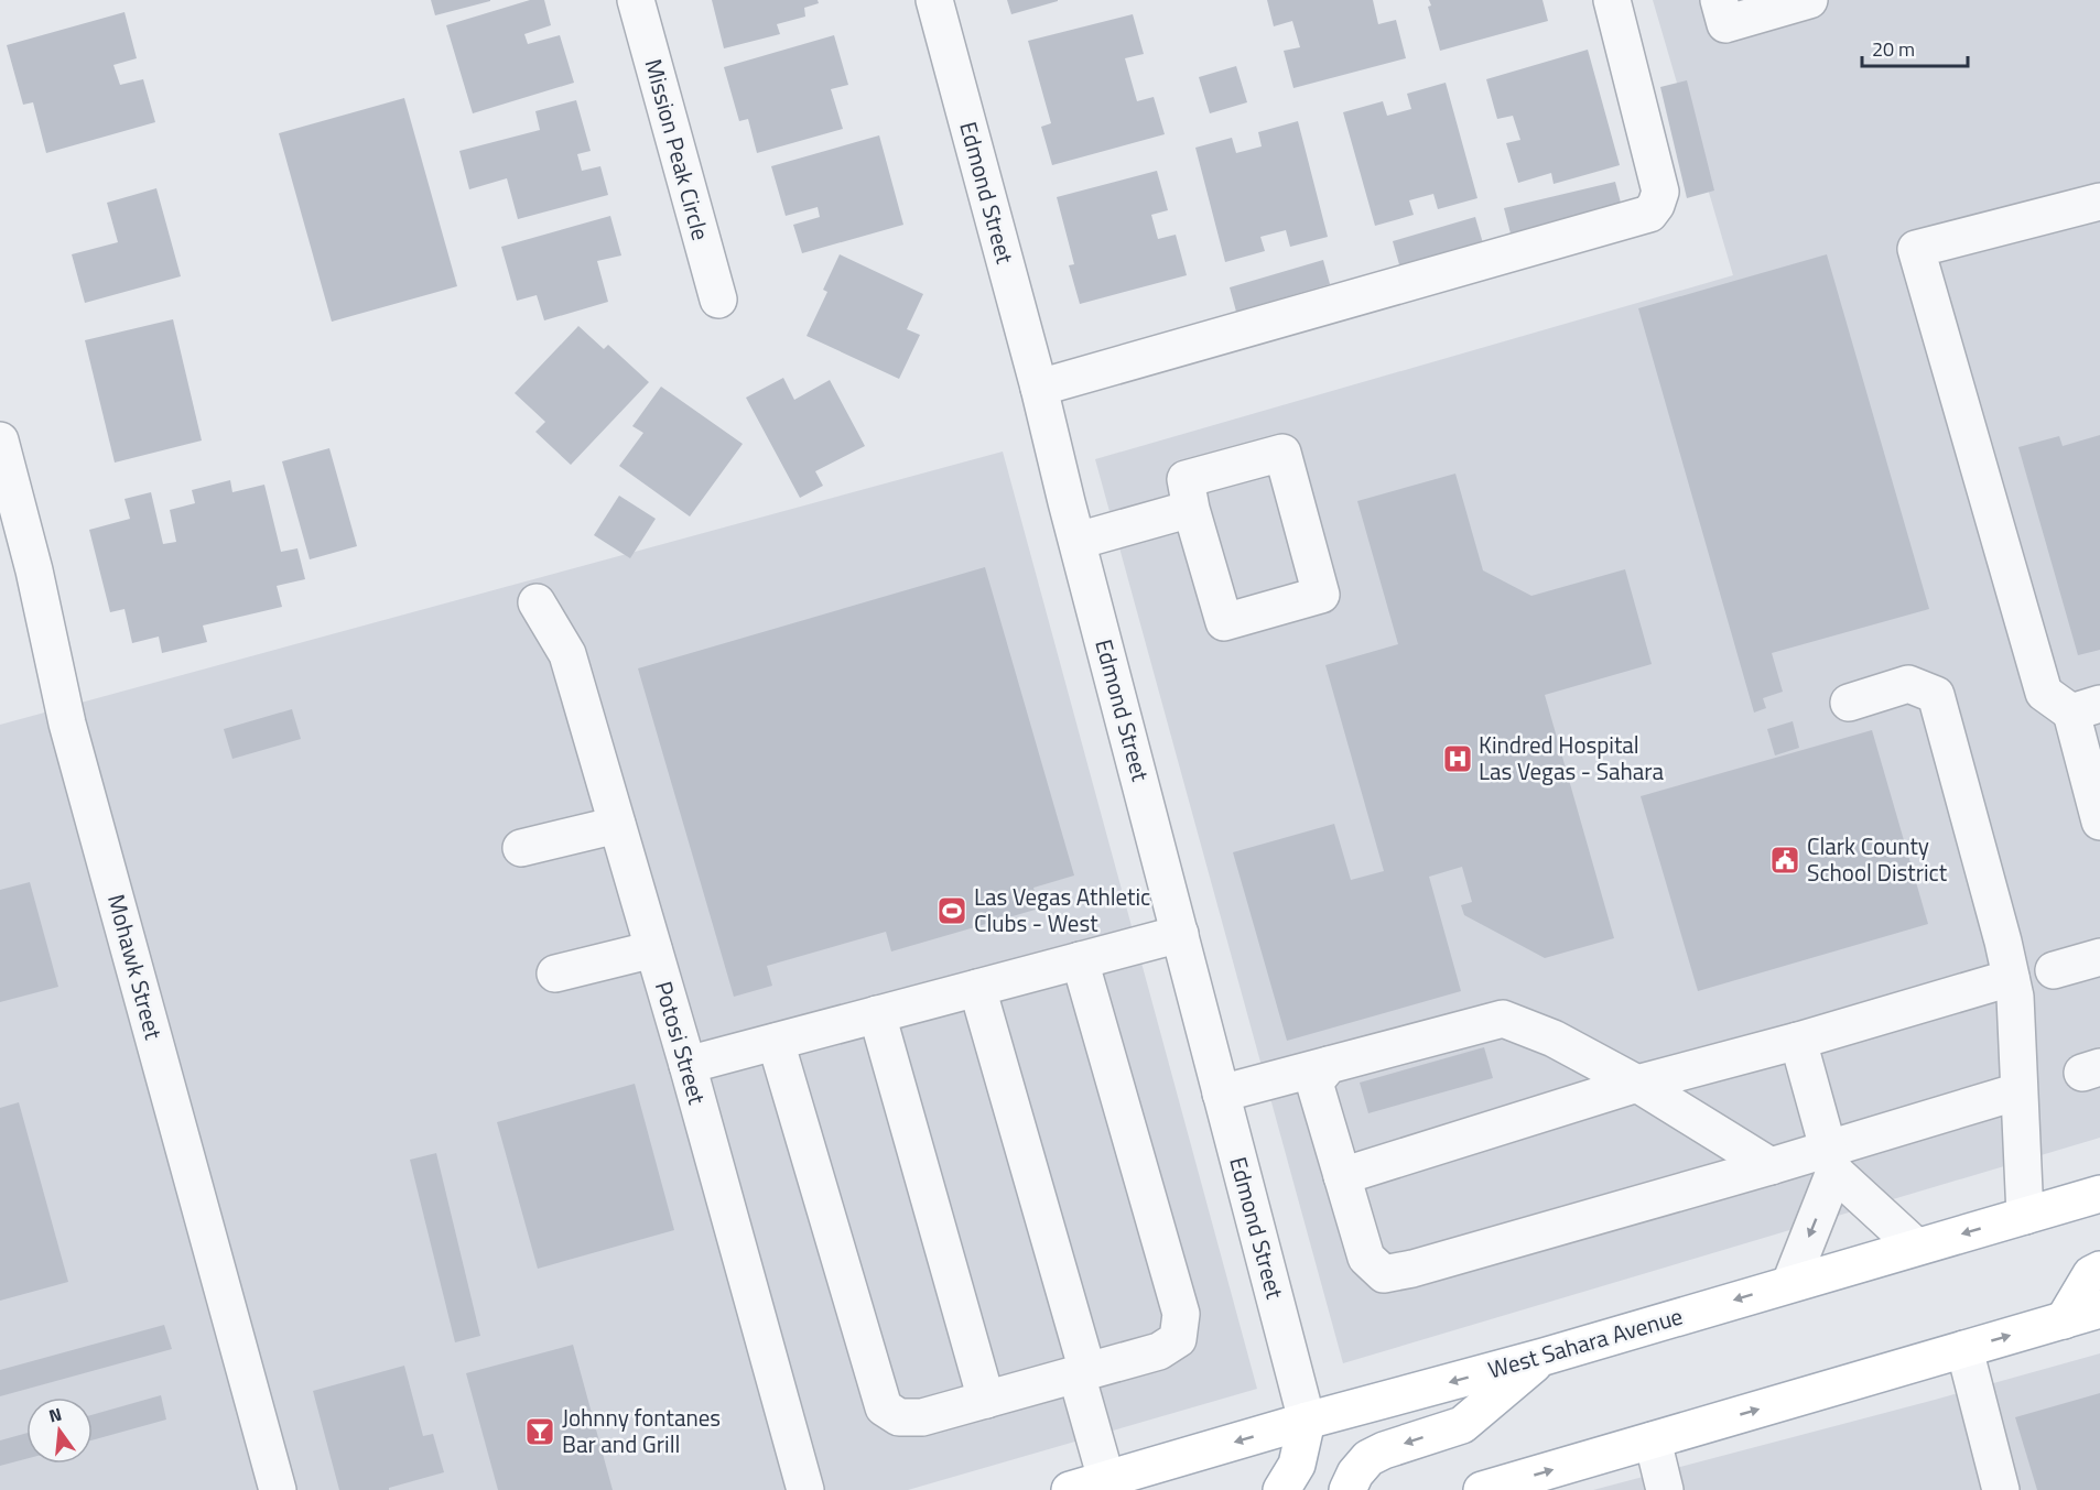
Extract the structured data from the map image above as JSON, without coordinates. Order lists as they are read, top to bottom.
{
  "streets": {
    "main road": ["West Sahara Avenue"],
    "street": [
      "Mission Peak Circle",
      "Edmond Street",
      "Mohawk Street",
      "Potosi Street"
    ]
  },
  "crossings": [
    ["Edmond Street", "West Sahara Avenue"]
  ],
  "places": {
    "hospital": ["Kindred Hospital Las Vegas - Sahara"],
    "public building": ["Clark County School District"],
    "sports": ["Las Vegas Athletic Clubs - West"],
    "bar": ["Johnny fontanes Bar and Grill"]
  },
  "scale_bar": "20 m",
  "north": "top"
}
